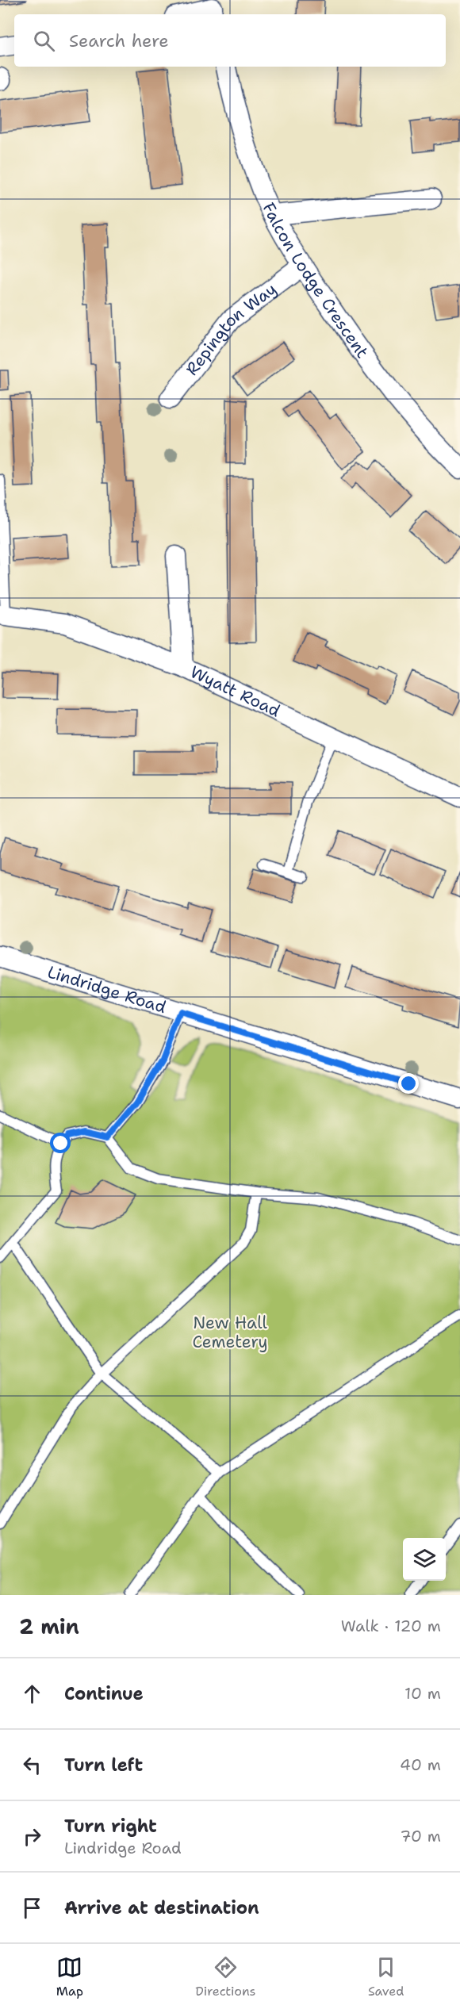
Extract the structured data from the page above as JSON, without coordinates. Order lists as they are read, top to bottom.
{
  "streets": {
    "street": [
      "Falcon Lodge Crescent",
      "Repington Way",
      "Wyatt Road",
      "Lindridge Road"
    ]
  },
  "crossings": [
    ["Falcon Lodge Crescent", "Repington Way"]
  ],
  "parks": ["New Hall Cemetery"],
  "page": {
    "search": "Search here",
    "heading": ["2 min", "Walk · 120 m"],
    "list": [
      ["Continue", "10 m"],
      ["Turn left", "40 m"],
      ["Turn right", "Lindridge Road", "70 m"],
      "Arrive at destination"
    ],
    "nav": ["Map", "Directions", "Saved"]
  }
}
